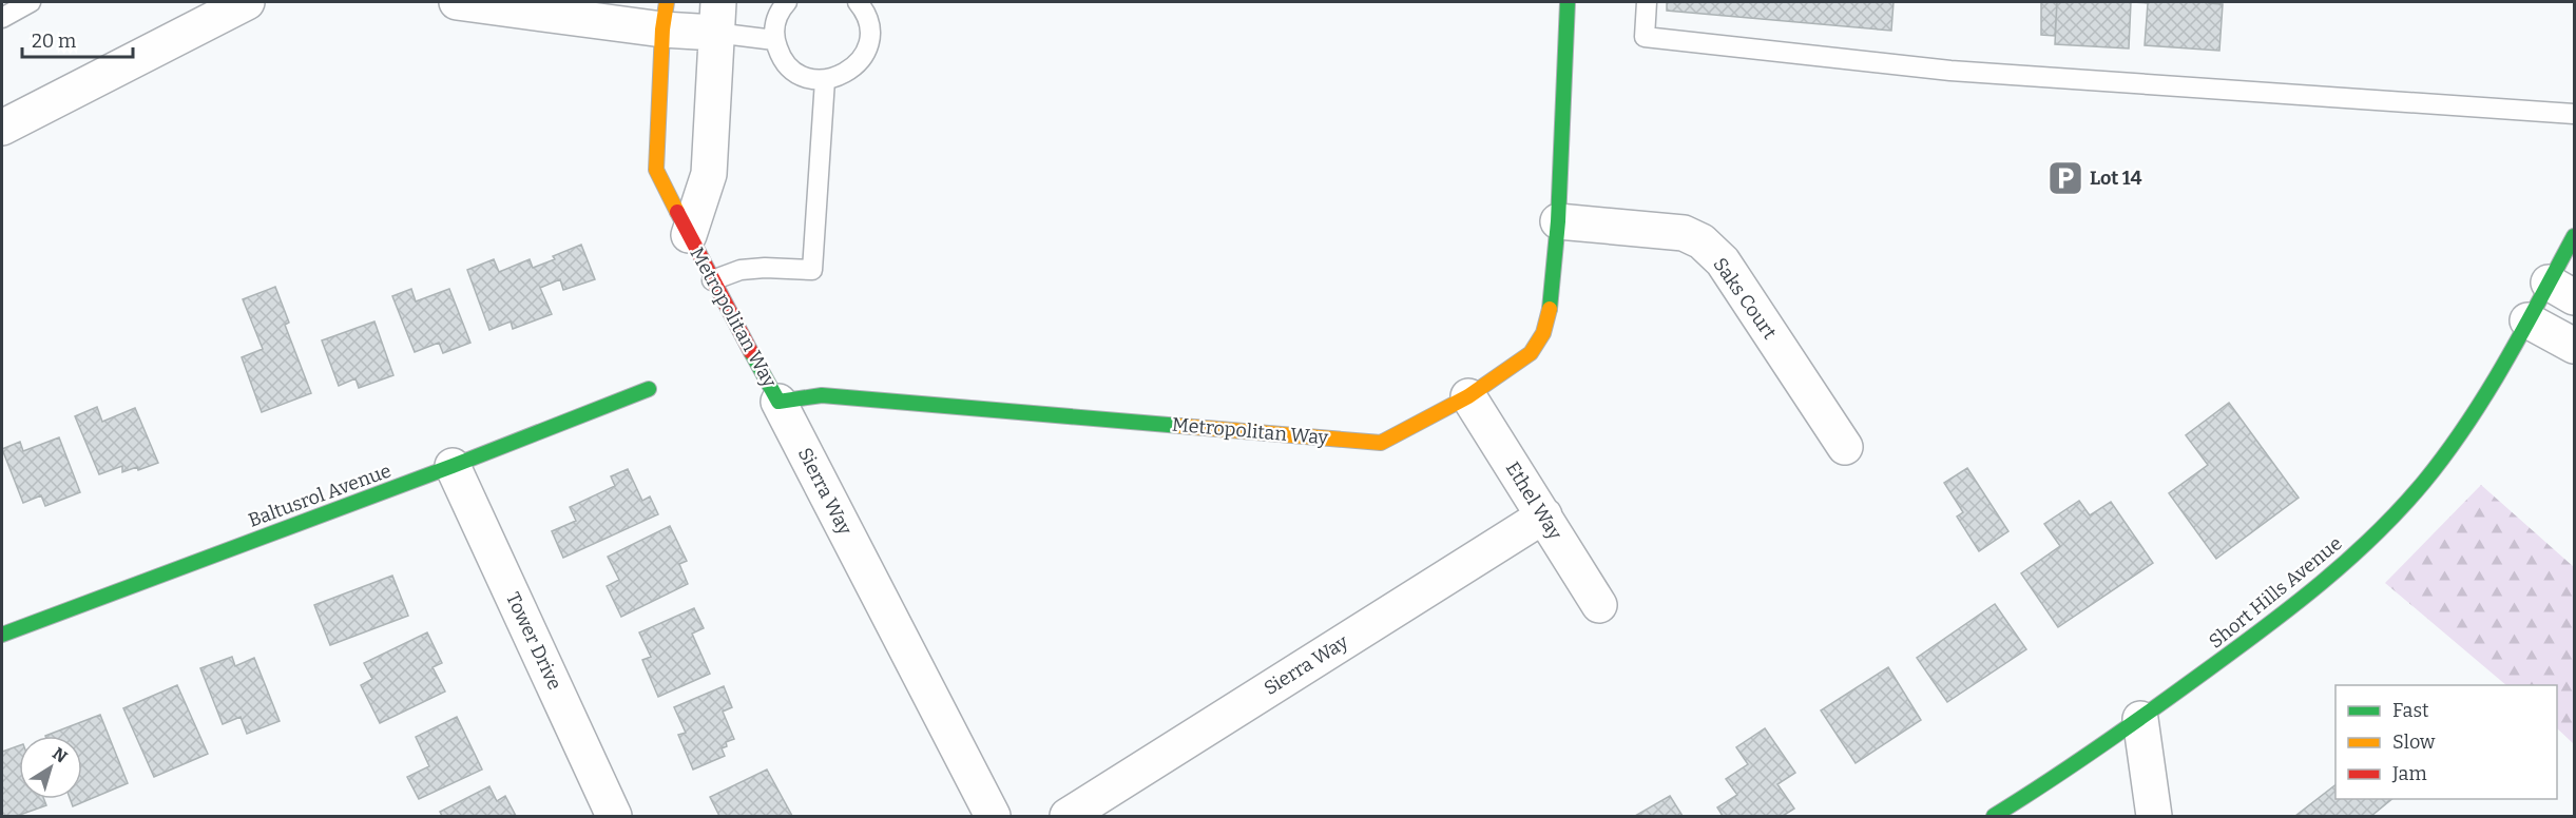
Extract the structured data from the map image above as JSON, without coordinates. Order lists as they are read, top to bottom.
{
  "streets": {
    "street": [
      "Saks Court",
      "Metropolitan Way",
      "Sierra Way",
      "Baltusrol Avenue",
      "Ethel Way",
      "Short Hills Avenue",
      "Tower Drive"
    ]
  },
  "crossings": [
    ["Saks Court", "Metropolitan Way"],
    ["Metropolitan Way", "Sierra Way"],
    ["Metropolitan Way", "Ethel Way"],
    ["Sierra Way", "Ethel Way"],
    ["Baltusrol Avenue", "Tower Drive"]
  ],
  "places": {
    "parking": ["Lot 14"]
  },
  "legend": ["Fast", "Slow", "Jam"],
  "scale_bar": "20 m",
  "north": "top right"
}
